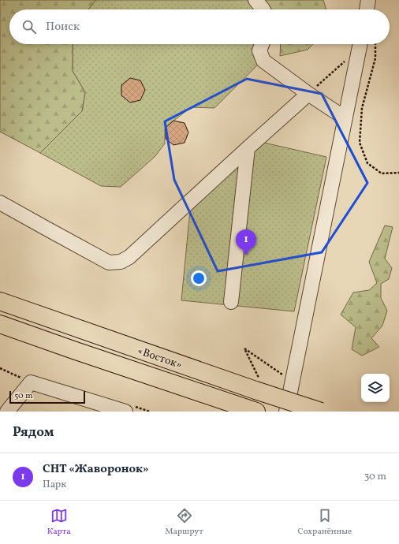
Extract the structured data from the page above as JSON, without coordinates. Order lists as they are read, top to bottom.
{
  "streets": {
    "highway": ["«Восток»"]
  },
  "scale_bar": "50 m",
  "page": {
    "search": "Поиск",
    "pins": "1",
    "scale": "50 m",
    "heading": "Рядом",
    "list": [
      {
        "mark": "1",
        "name": "СНТ «Жаворонок»",
        "note": "Парк",
        "value": "30 m"
      }
    ],
    "nav": ["Карта", "Маршрут", "Сохранённые"]
  }
}
